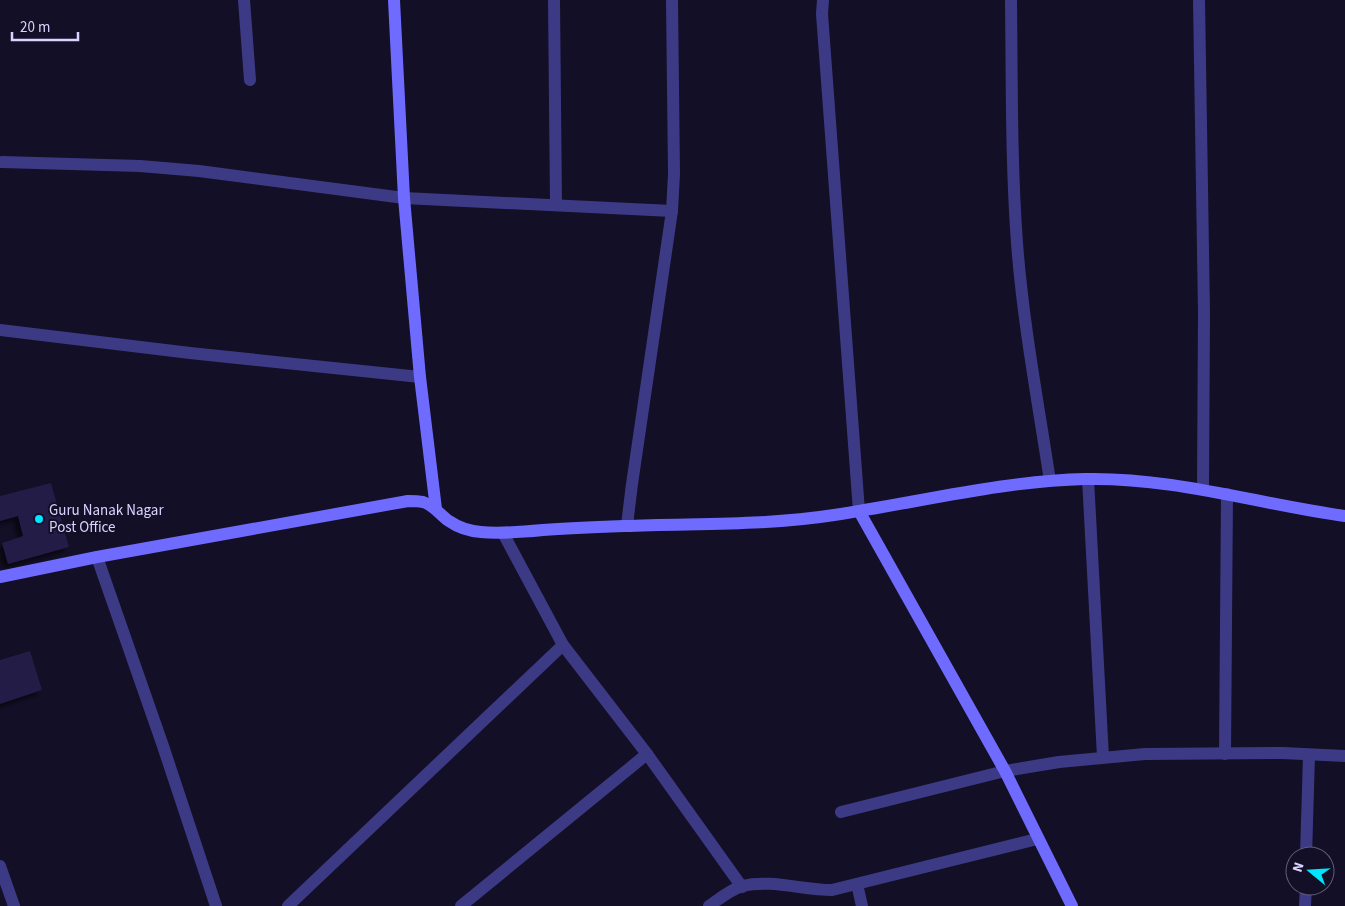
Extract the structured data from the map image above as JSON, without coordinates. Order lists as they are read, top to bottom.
{
  "places": ["Guru Nanak Nagar Post Office"],
  "scale_bar": "20 m",
  "north": "left"
}
